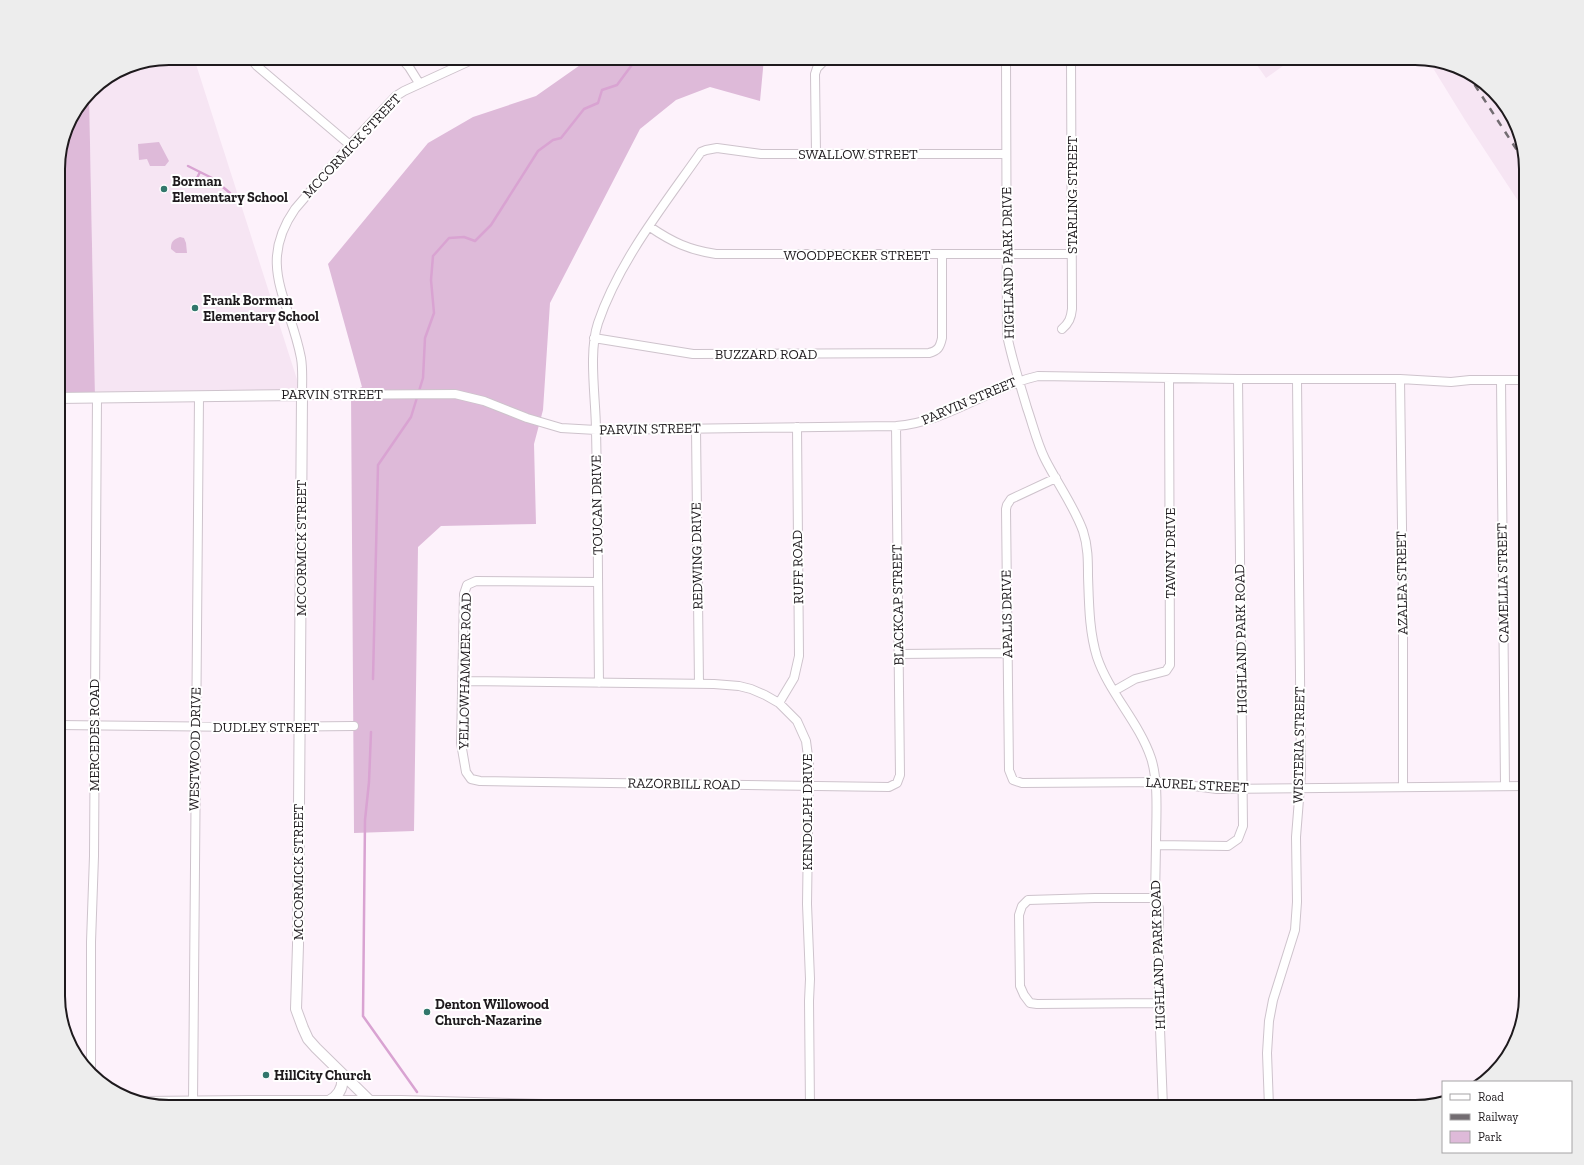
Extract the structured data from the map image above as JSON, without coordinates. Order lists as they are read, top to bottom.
{
  "streets": {
    "street": [
      "MCCORMICK STREET",
      "SWALLOW STREET",
      "STARLING STREET",
      "WOODPECKER STREET",
      "HIGHLAND PARK DRIVE",
      "BUZZARD ROAD",
      "PARVIN STREET",
      "TOUCAN DRIVE",
      "TAWNY DRIVE",
      "REDWING DRIVE",
      "RUFF ROAD",
      "AZALEA STREET",
      "CAMELLIA STREET",
      "BLACKCAP STREET",
      "APALIS DRIVE",
      "HIGHLAND PARK ROAD",
      "YELLOWHAMMER ROAD",
      "DUDLEY STREET",
      "MERCEDES ROAD",
      "WISTERIA STREET",
      "WESTWOOD DRIVE",
      "RAZORBILL ROAD",
      "LAUREL STREET",
      "KENDOLPH DRIVE"
    ]
  },
  "crossings": [
    ["MCCORMICK STREET", "PARVIN STREET"],
    ["MCCORMICK STREET", "DUDLEY STREET"],
    ["SWALLOW STREET", "HIGHLAND PARK DRIVE"],
    ["SWALLOW STREET", "TOUCAN DRIVE"],
    ["STARLING STREET", "WOODPECKER STREET"],
    ["WOODPECKER STREET", "HIGHLAND PARK DRIVE"],
    ["WOODPECKER STREET", "BUZZARD ROAD"],
    ["WOODPECKER STREET", "TOUCAN DRIVE"],
    ["HIGHLAND PARK DRIVE", "PARVIN STREET"],
    ["HIGHLAND PARK DRIVE", "TAWNY DRIVE"],
    ["HIGHLAND PARK DRIVE", "APALIS DRIVE"],
    ["HIGHLAND PARK DRIVE", "HIGHLAND PARK ROAD"],
    ["HIGHLAND PARK DRIVE", "LAUREL STREET"],
    ["BUZZARD ROAD", "TOUCAN DRIVE"],
    ["PARVIN STREET", "TOUCAN DRIVE"],
    ["PARVIN STREET", "TAWNY DRIVE"],
    ["PARVIN STREET", "REDWING DRIVE"],
    ["PARVIN STREET", "RUFF ROAD"],
    ["PARVIN STREET", "BLACKCAP STREET"],
    ["PARVIN STREET", "HIGHLAND PARK ROAD"],
    ["PARVIN STREET", "MERCEDES ROAD"],
    ["PARVIN STREET", "WESTWOOD DRIVE"],
    ["TOUCAN DRIVE", "YELLOWHAMMER ROAD"],
    ["TOUCAN DRIVE", "KENDOLPH DRIVE"],
    ["REDWING DRIVE", "KENDOLPH DRIVE"],
    ["RUFF ROAD", "KENDOLPH DRIVE"],
    ["AZALEA STREET", "LAUREL STREET"],
    ["CAMELLIA STREET", "LAUREL STREET"],
    ["BLACKCAP STREET", "RAZORBILL ROAD"],
    ["APALIS DRIVE", "LAUREL STREET"],
    ["HIGHLAND PARK ROAD", "LAUREL STREET"],
    ["YELLOWHAMMER ROAD", "RAZORBILL ROAD"],
    ["YELLOWHAMMER ROAD", "KENDOLPH DRIVE"],
    ["DUDLEY STREET", "MERCEDES ROAD"],
    ["DUDLEY STREET", "WESTWOOD DRIVE"],
    ["WISTERIA STREET", "LAUREL STREET"],
    ["RAZORBILL ROAD", "KENDOLPH DRIVE"]
  ],
  "places": [
    "Borman Elementary School",
    "Frank Borman Elementary School",
    "Denton Willowood Church-Nazarine",
    "HillCity Church"
  ],
  "legend": ["Road", "Railway", "Park"]
}
